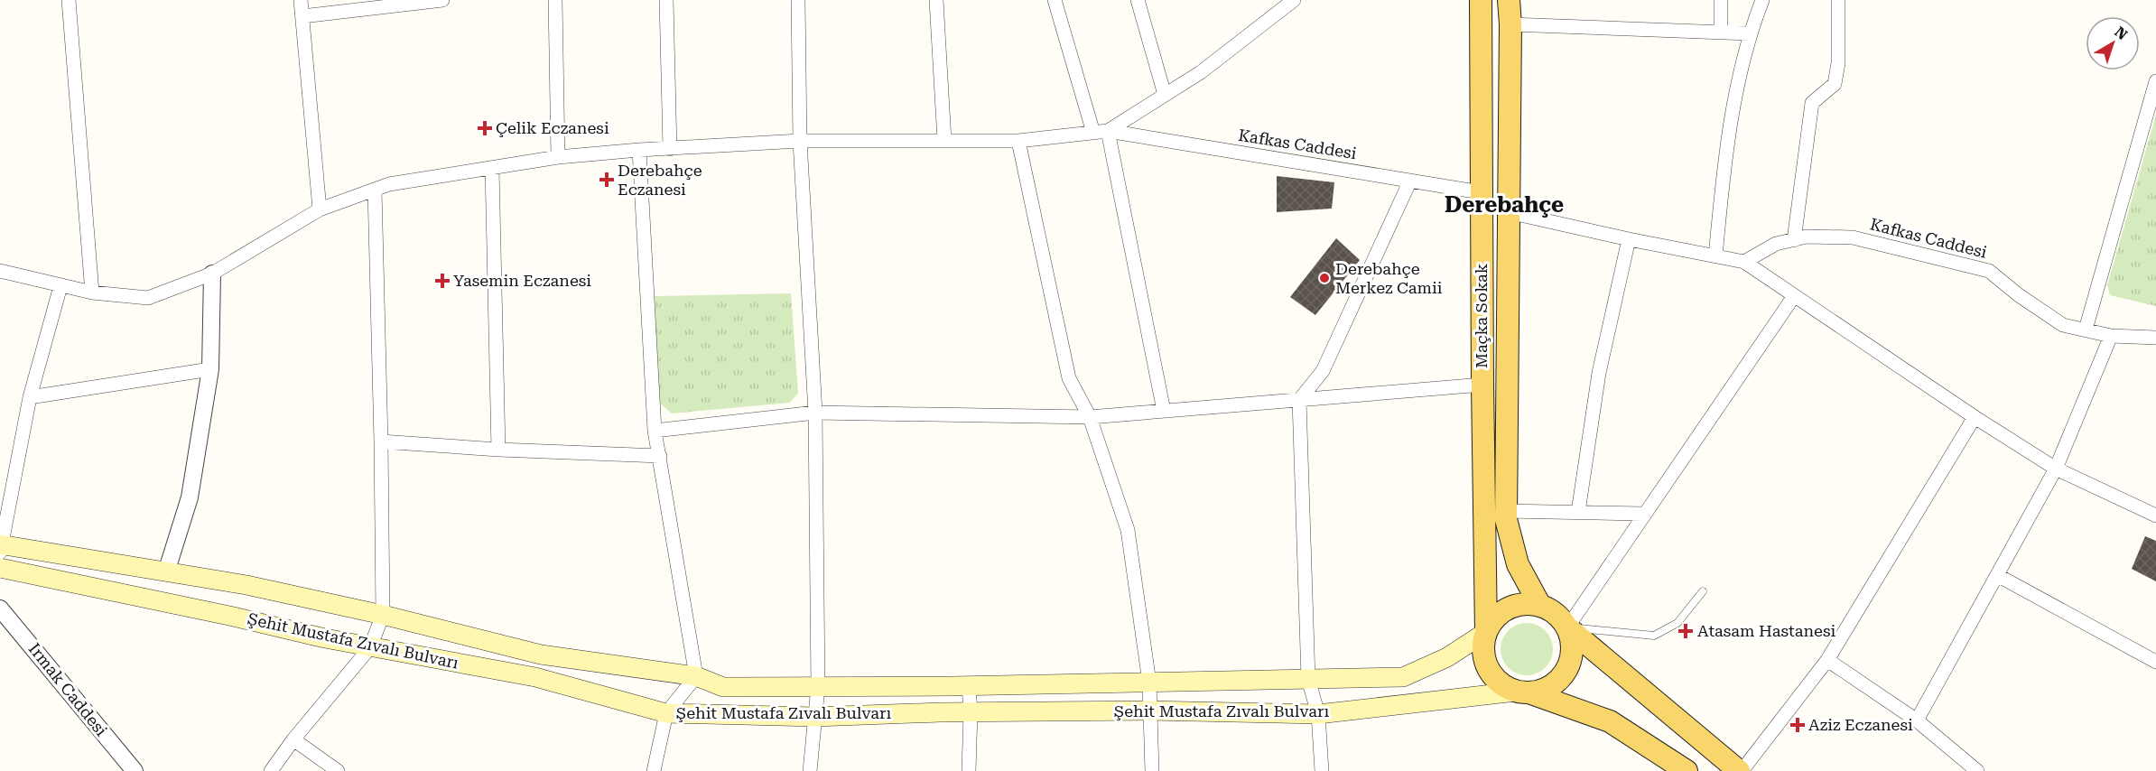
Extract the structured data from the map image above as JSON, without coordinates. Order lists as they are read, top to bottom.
{
  "streets": {
    "main road": ["Maçka Sokak", "Şehit Mustafa Zıvalı Bulvarı"],
    "street": ["Kafkas Caddesi", "Irmak Caddesi"]
  },
  "crossings": [
    ["Kafkas Caddesi", "Maçka Sokak"],
    ["Maçka Sokak", "Şehit Mustafa Zıvalı Bulvarı"]
  ],
  "districts": ["Derebahçe"],
  "places": {
    "health": [
      "Çelik Eczanesi",
      "Derebahçe Eczanesi",
      "Yasemin Eczanesi",
      "Atasam Hastanesi",
      "Aziz Eczanesi"
    ],
    "other": ["Derebahçe Merkez Camii"]
  },
  "north": "top right"
}
